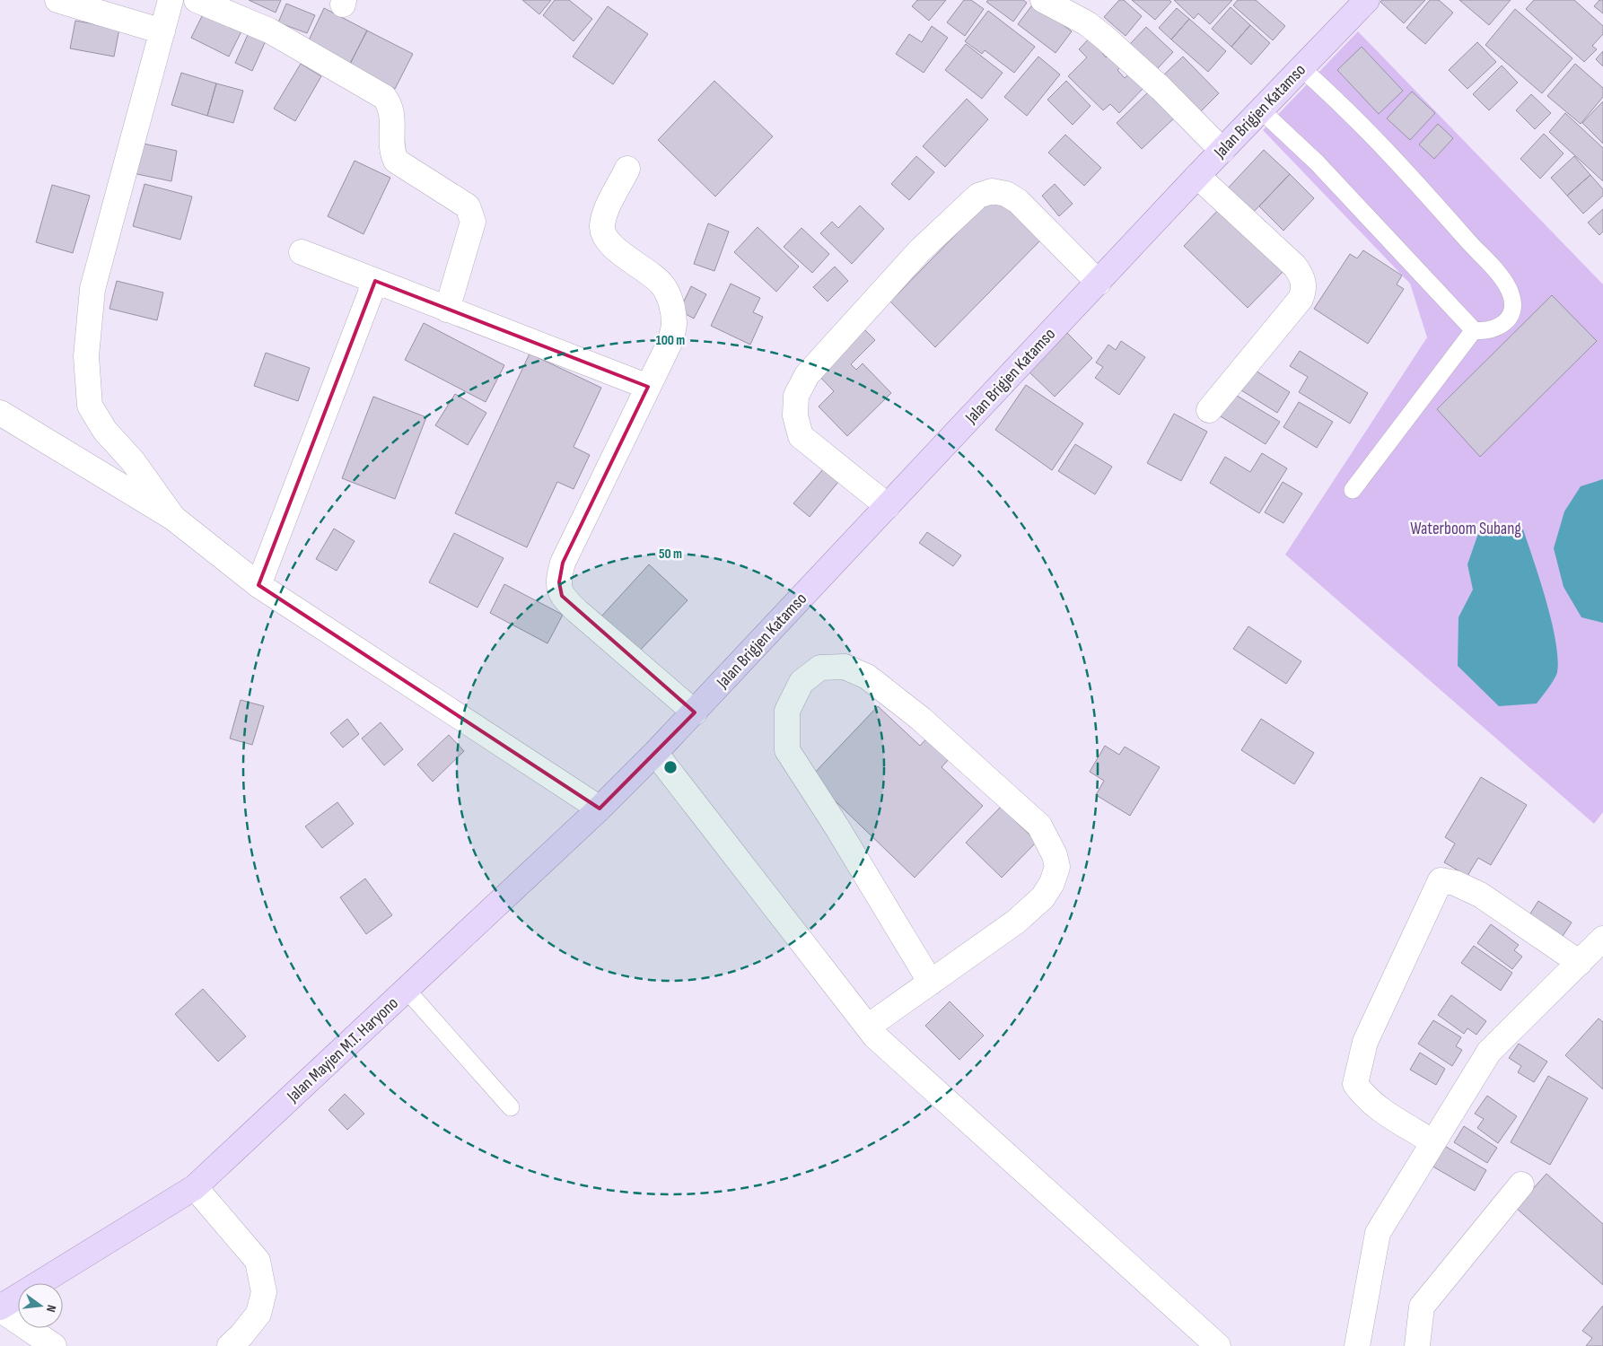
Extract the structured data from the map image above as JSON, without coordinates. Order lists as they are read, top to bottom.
{
  "streets": {
    "main road": ["Jalan Brigjen Katamso", "Jalan Mayjen M.T. Haryono"]
  },
  "crossings": [
    ["Jalan Brigjen Katamso", "Jalan Mayjen M.T. Haryono"]
  ],
  "parks": ["Waterboom Subang"],
  "north": "right",
  "rings": ["100 m", "50 m"]
}
